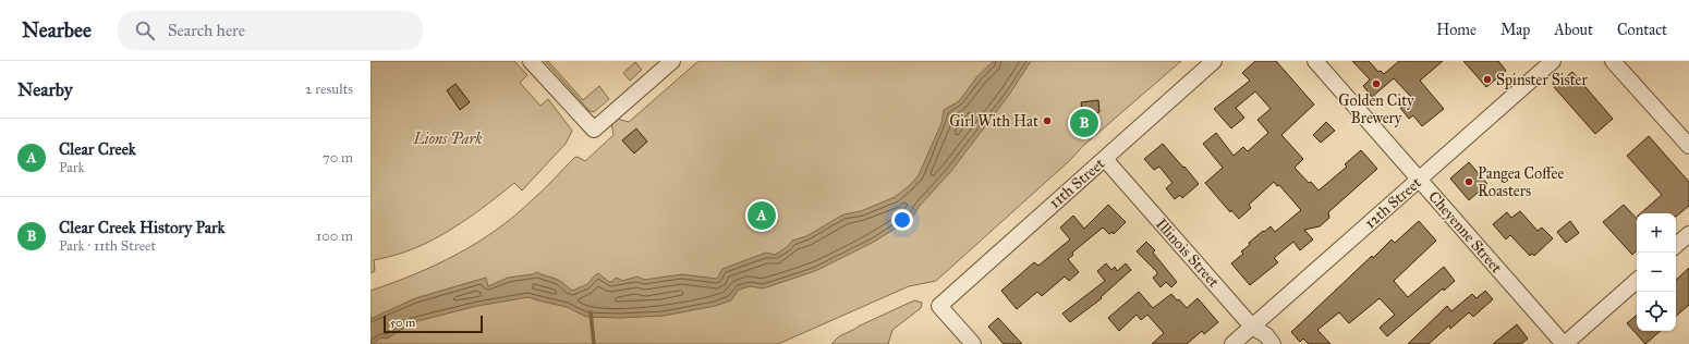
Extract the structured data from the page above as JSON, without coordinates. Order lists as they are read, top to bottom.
{
  "streets": {
    "street": [
      "11th Street",
      "12th Street",
      "Cheyenne Street",
      "Illinois Street"
    ]
  },
  "crossings": [
    ["11th Street", "Illinois Street"],
    ["12th Street", "Cheyenne Street"],
    ["12th Street", "Illinois Street"]
  ],
  "parks": ["Lions Park"],
  "places": [
    "Spinster Sister",
    "Golden City Brewery",
    "Girl With Hat",
    "Pangea Coffee Roasters"
  ],
  "scale_bar": "50 m",
  "page": {
    "header": "Nearbee",
    "search": "Search here",
    "nav": [
      "Home",
      "Map",
      "About",
      "Contact"
    ],
    "heading": ["Nearby", "2 results"],
    "pins": ["B", "A"],
    "list": [
      {
        "mark": "A",
        "name": "Clear Creek",
        "note": "Park",
        "value": "70 m"
      },
      {
        "mark": "B",
        "name": "Clear Creek History Park",
        "note": "Park · 11th Street",
        "value": "100 m"
      }
    ],
    "map_buttons": ["+", "−"],
    "scale": "50 m"
  }
}
